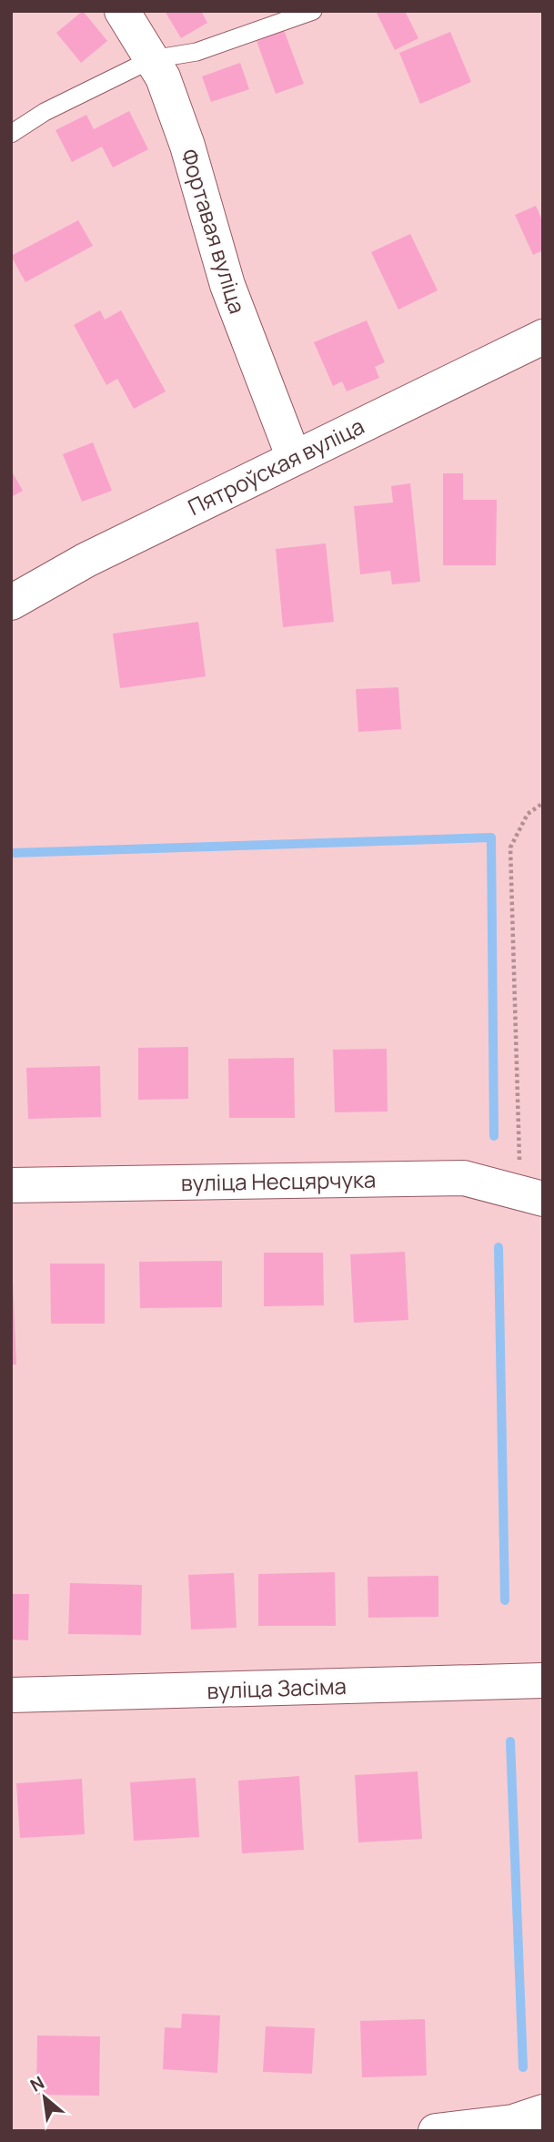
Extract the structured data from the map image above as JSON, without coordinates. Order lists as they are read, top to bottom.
{
  "streets": {
    "street": [
      "Фортавая вуліца",
      "Пятроўская вуліца",
      "вуліца Несцярчука",
      "вуліца Засіма"
    ]
  },
  "crossings": [
    ["Фортавая вуліца", "Пятроўская вуліца"]
  ],
  "north": "top left"
}
